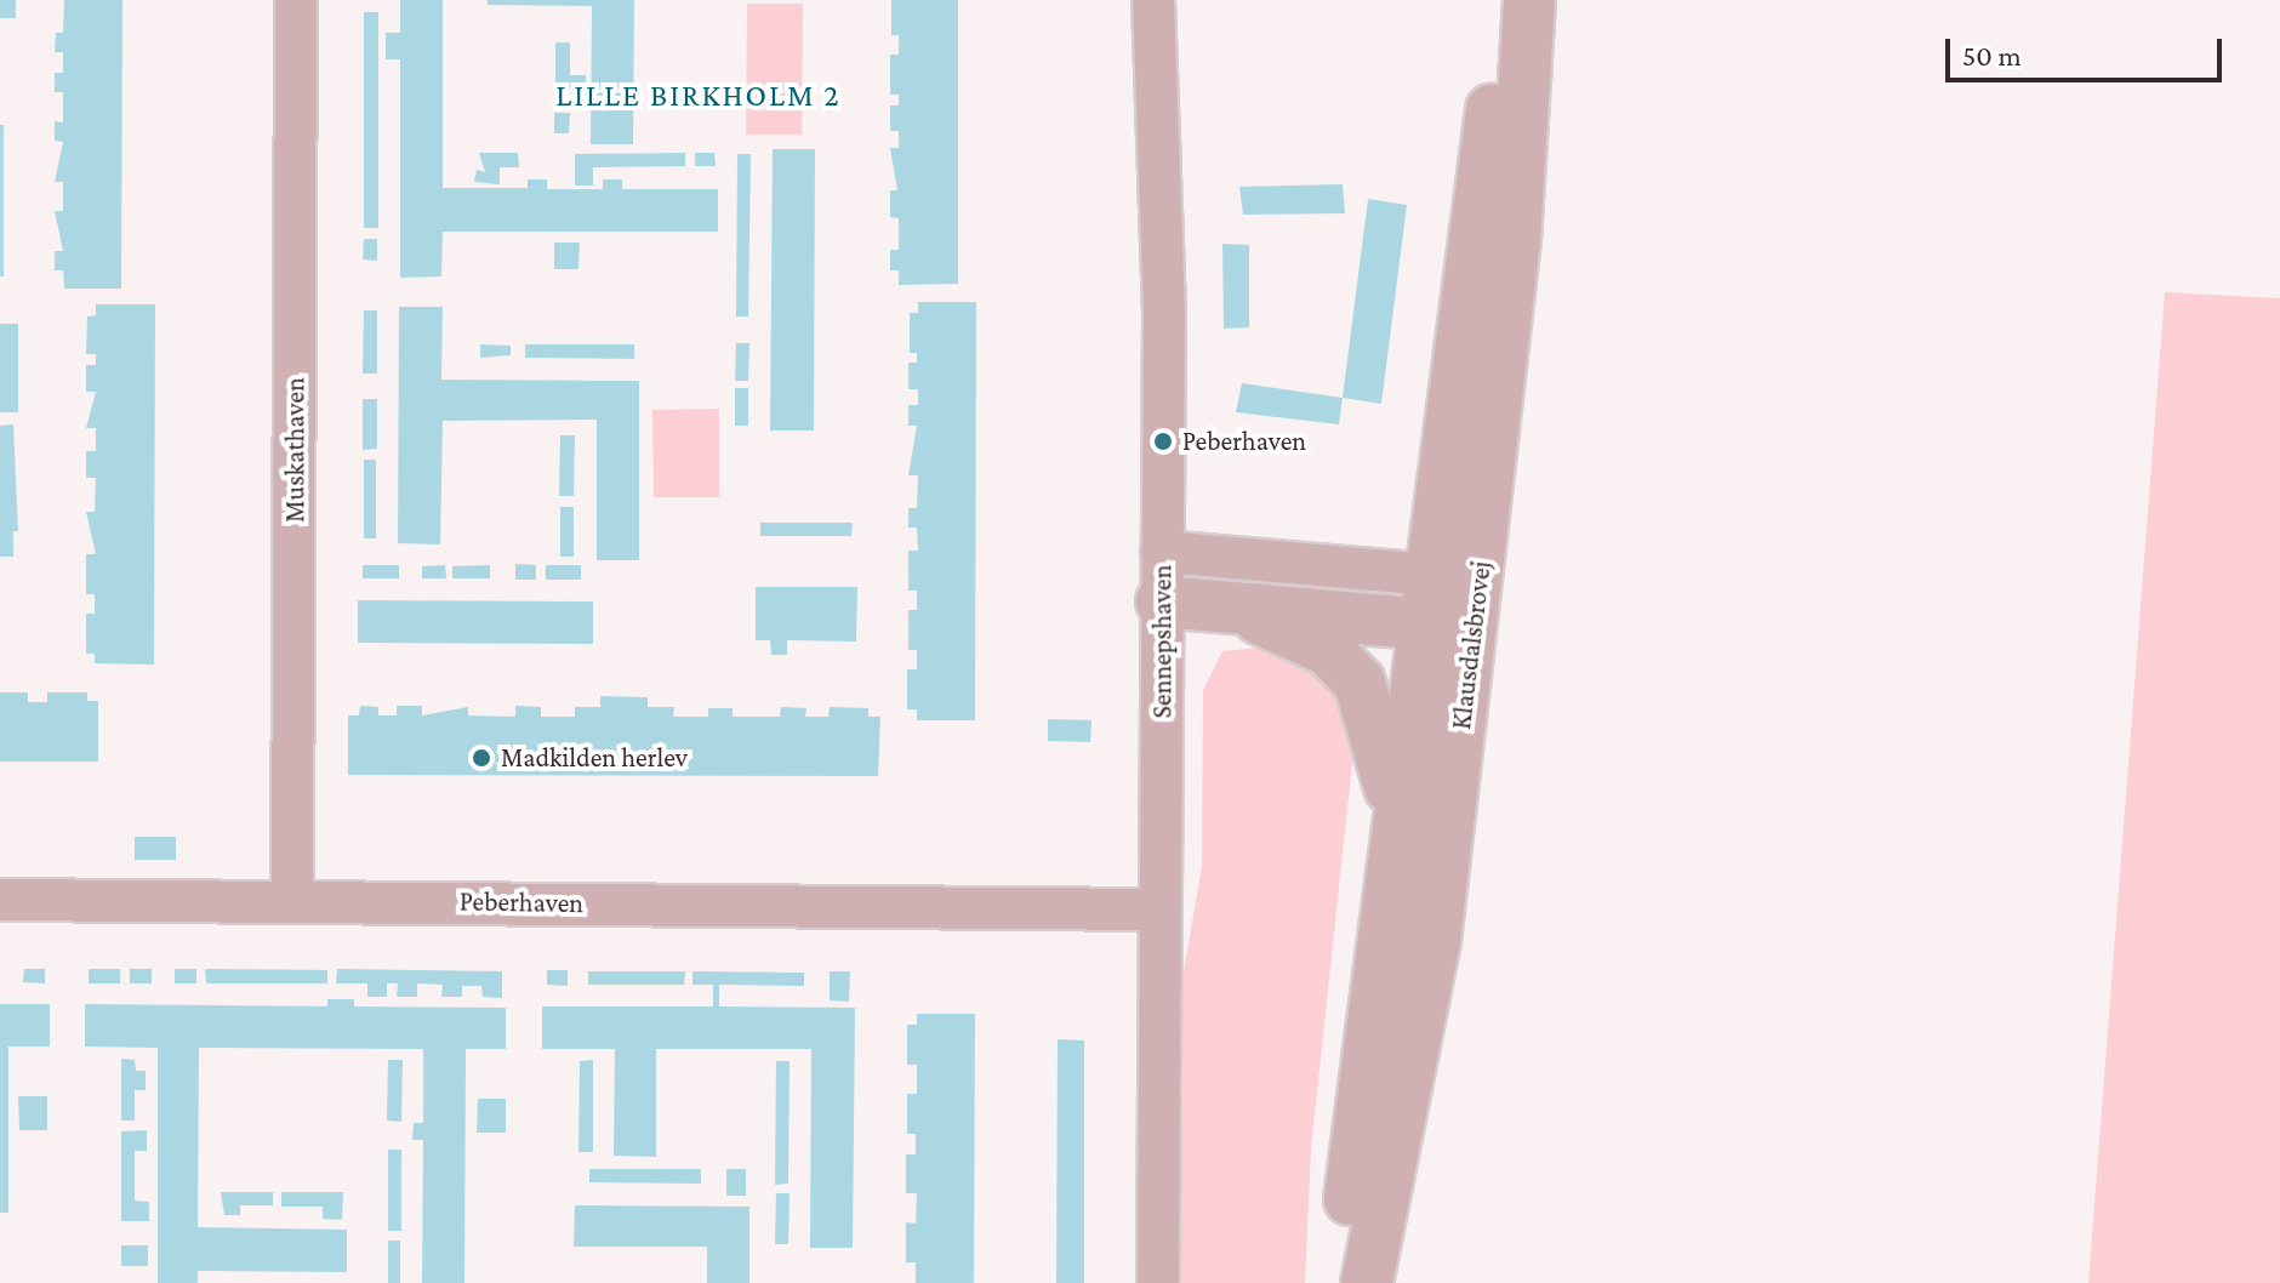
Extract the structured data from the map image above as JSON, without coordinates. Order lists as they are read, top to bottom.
{
  "streets": {
    "street": [
      "Muskathaven",
      "Sennepshaven",
      "Klausdalsbrovej",
      "Peberhaven"
    ]
  },
  "crossings": [
    ["Muskathaven", "Peberhaven"],
    ["Sennepshaven", "Peberhaven"]
  ],
  "districts": ["LILLE BIRKHOLM 2"],
  "places": ["Peberhaven", "Madkilden herlev"],
  "scale_bar": "50 m"
}
